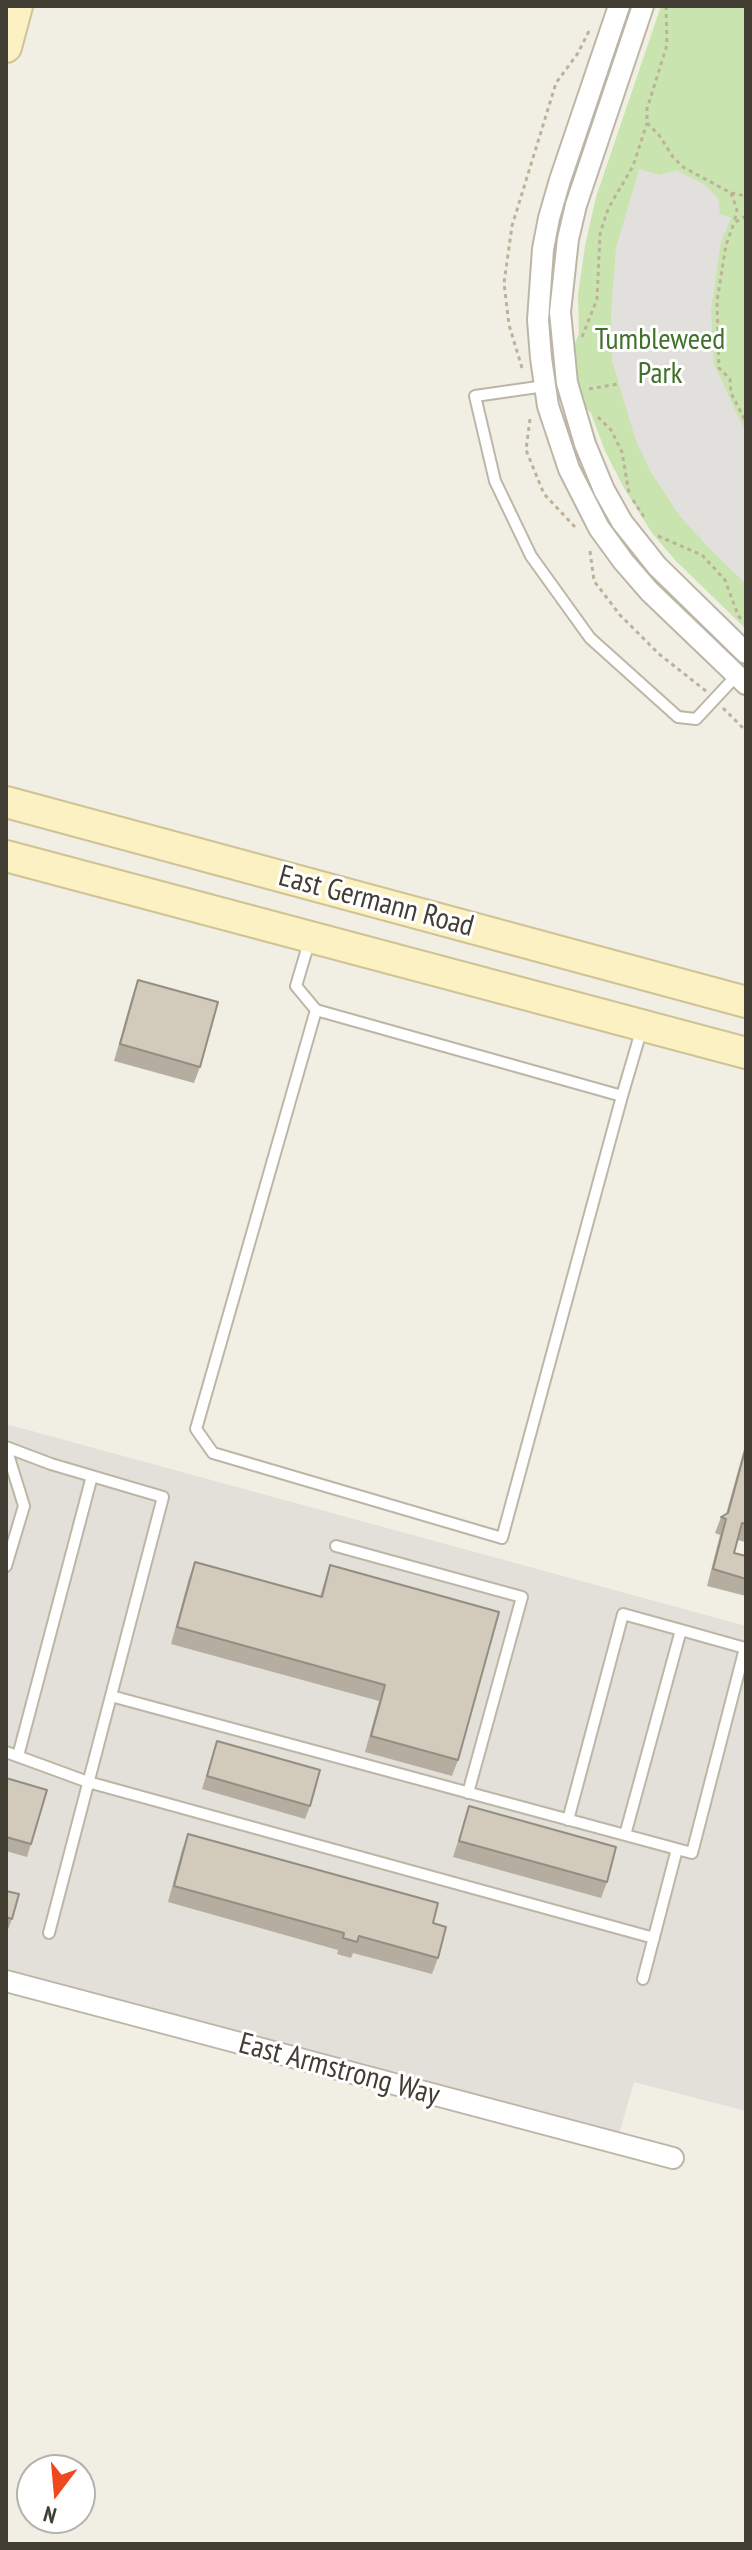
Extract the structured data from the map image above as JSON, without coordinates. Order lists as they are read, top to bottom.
{
  "streets": {
    "main road": ["East Germann Road"],
    "street": ["East Armstrong Way"]
  },
  "parks": ["Tumbleweed Park"],
  "north": "bottom"
}
